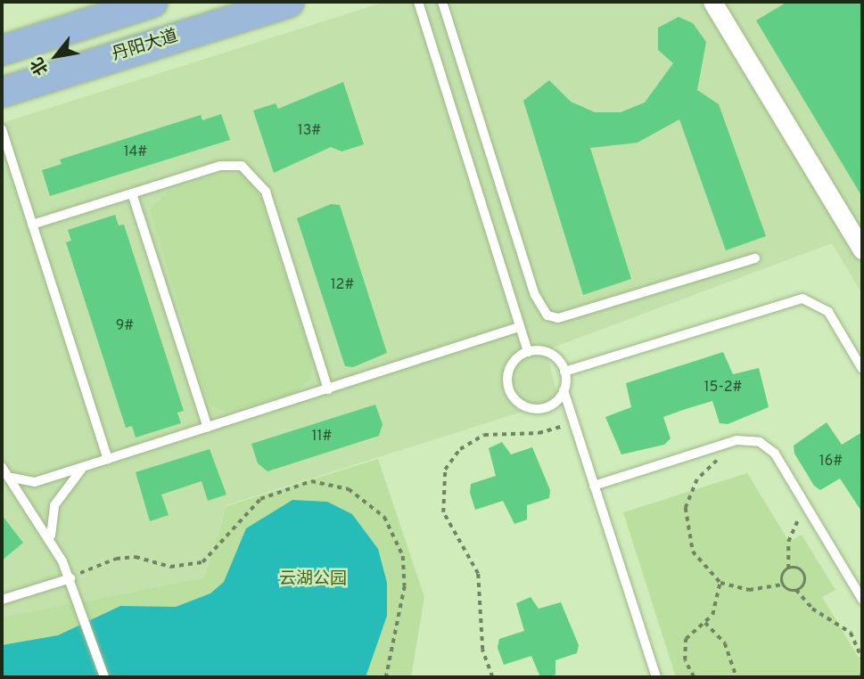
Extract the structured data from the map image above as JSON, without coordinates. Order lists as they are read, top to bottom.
{
  "streets": {
    "main road": ["丹阳大道"]
  },
  "parks": ["云湖公园"],
  "house_numbers": [
    "13#",
    "14#",
    "12#",
    "9#",
    "15-2#",
    "11#",
    "16#"
  ],
  "north": "bottom left"
}
